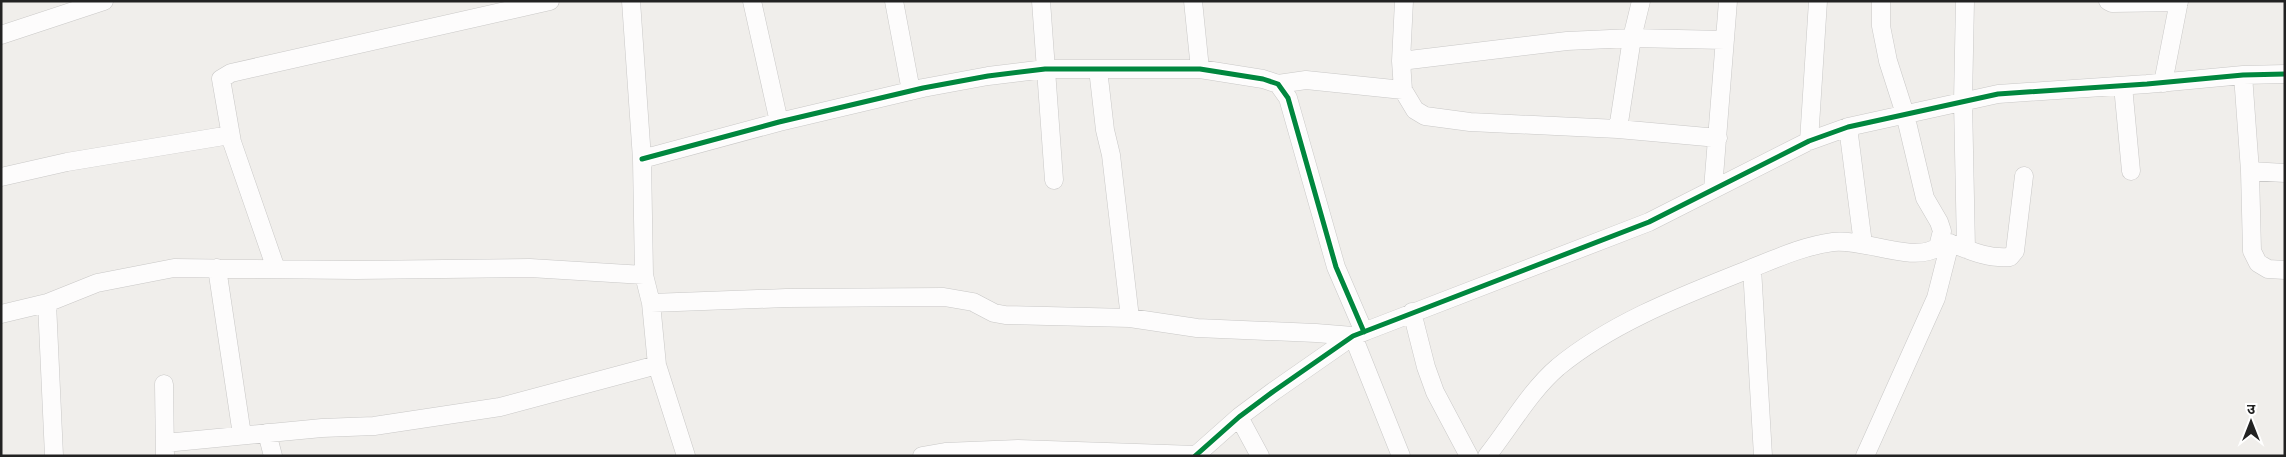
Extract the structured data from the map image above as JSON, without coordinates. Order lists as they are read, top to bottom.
{
  "north": "top"
}
